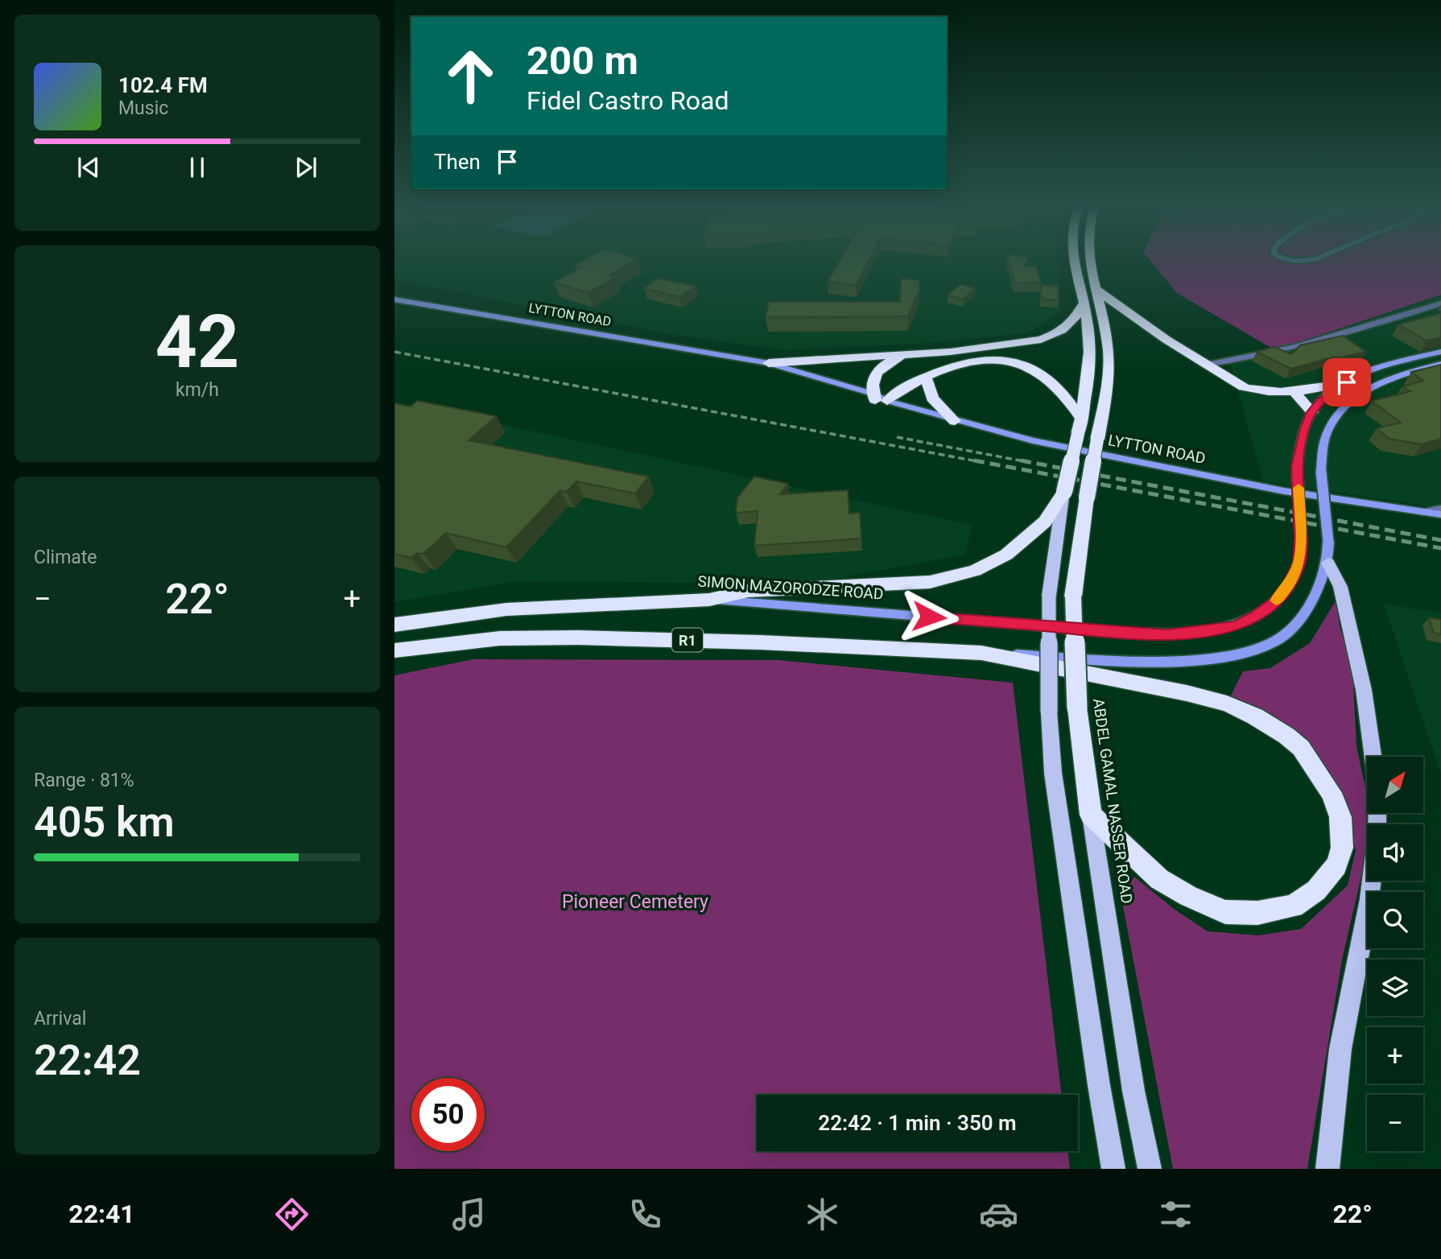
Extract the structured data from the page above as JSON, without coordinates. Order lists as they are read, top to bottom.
{
  "streets": {
    "highway": ["SIMON MAZORODZE ROAD", "R1", "ABDEL GAMAL NASSER ROAD"],
    "main road": ["LYTTON ROAD"]
  },
  "parks": ["Pioneer Cemetery"],
  "north": "top right",
  "page": {
    "turn": ["200 m", "Fidel Castro Road"],
    "song": ["102.4 FM", "Music"],
    "then": "Then",
    "tile": [
      ["42", "km/h"],
      "Climate",
      ["Range · 81%", "405 km"],
      ["Arrival", "22:42"]
    ],
    "heat": ["−", "22°", "+"],
    "map_buttons": ["+", "−"],
    "limit": "50",
    "trip": "22:42 · 1 min · 350 m",
    "tabs": ["22:41", "22°"]
  }
}
